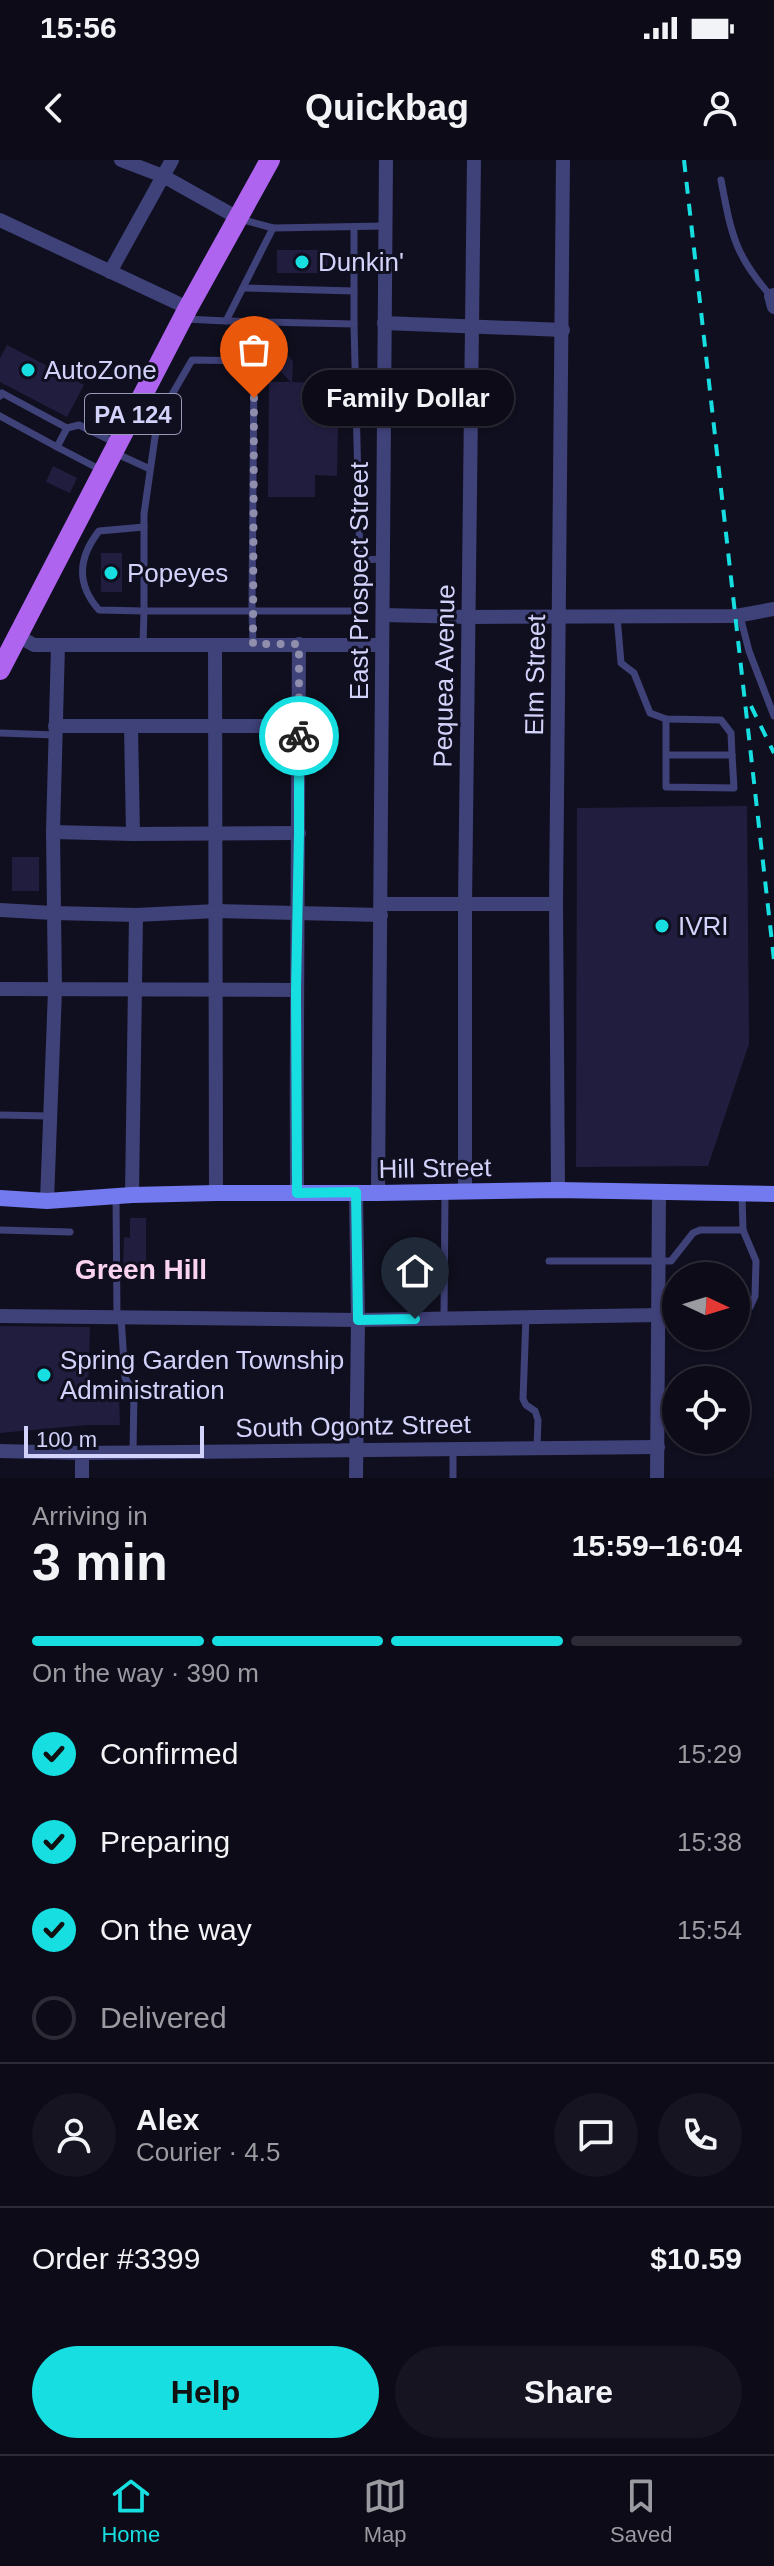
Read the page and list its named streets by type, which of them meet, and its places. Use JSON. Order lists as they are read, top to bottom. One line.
{"streets":{"main road":["PA 124","Hill Street"],"street":["East Prospect Street","Elm Street","Pequea Avenue","South Ogontz Street"]},"crossings":[["East Prospect Street","Hill Street"],["Elm Street","Hill Street"],["Pequea Avenue","Hill Street"]],"districts":["Green Hill"],"places":["Dunkin'","AutoZone","Family Dollar","Popeyes","IVRI","Spring Garden Township Administration"],"scale_bar":"100 m","north":"right","page":{"status":"15:56","header":"Quickbag","bubble":"Family Dollar","scale":"100 m","heading":["3 min","Arriving in","15:59–16:04"],"panel":["Alex","Courier · 4.5","Order #3399","$10.59"],"bar":"On the way · 390 m","list":[["Confirmed","15:29"],["Preparing","15:38"],["On the way","15:54"],"Delivered"],"buttons":["Help","Share"],"tabs":["Home","Map","Saved"]}}
